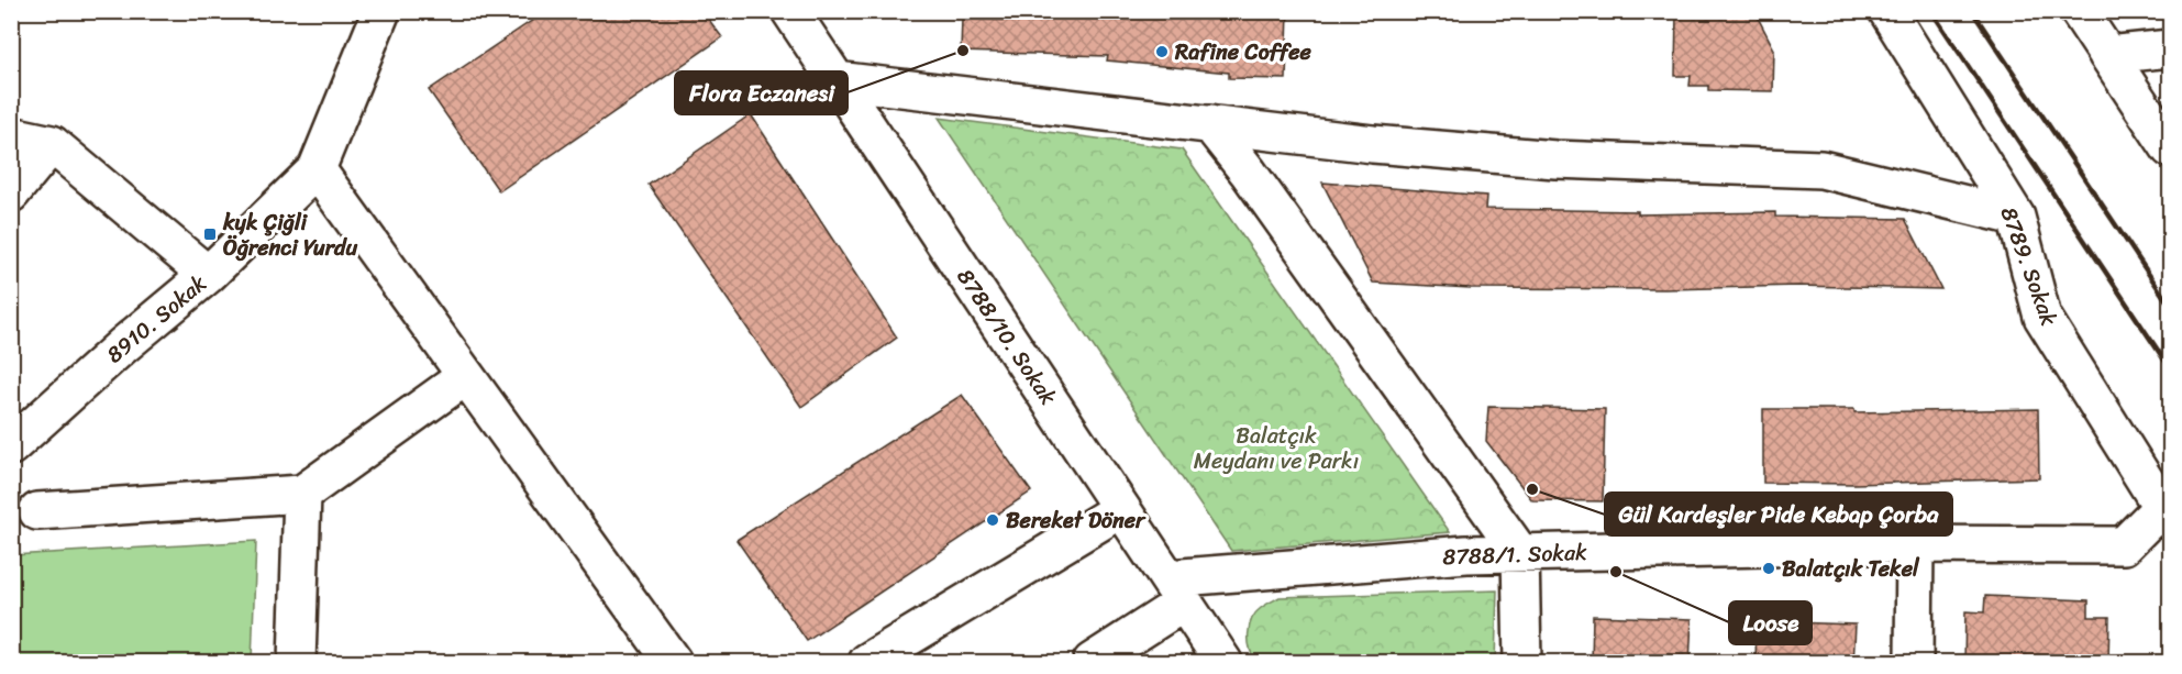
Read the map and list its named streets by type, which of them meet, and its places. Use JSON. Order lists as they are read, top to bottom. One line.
{"streets":{"street":["8789. Sokak","8910. Sokak","8788/10. Sokak","8788/1. Sokak"]},"crossings":[["8789. Sokak","8788/1. Sokak"],["8788/10. Sokak","8788/1. Sokak"]],"parks":["Balatçık Meydanı ve Parkı"],"places":{"other":["Flora Eczanesi","Rafine Coffee","Gül Kardeşler Pide Kebap Çorba","Bereket Döner","Balatçık Tekel","Loose"],"transit":["kyk Çiğli Öğrenci Yurdu"]}}
